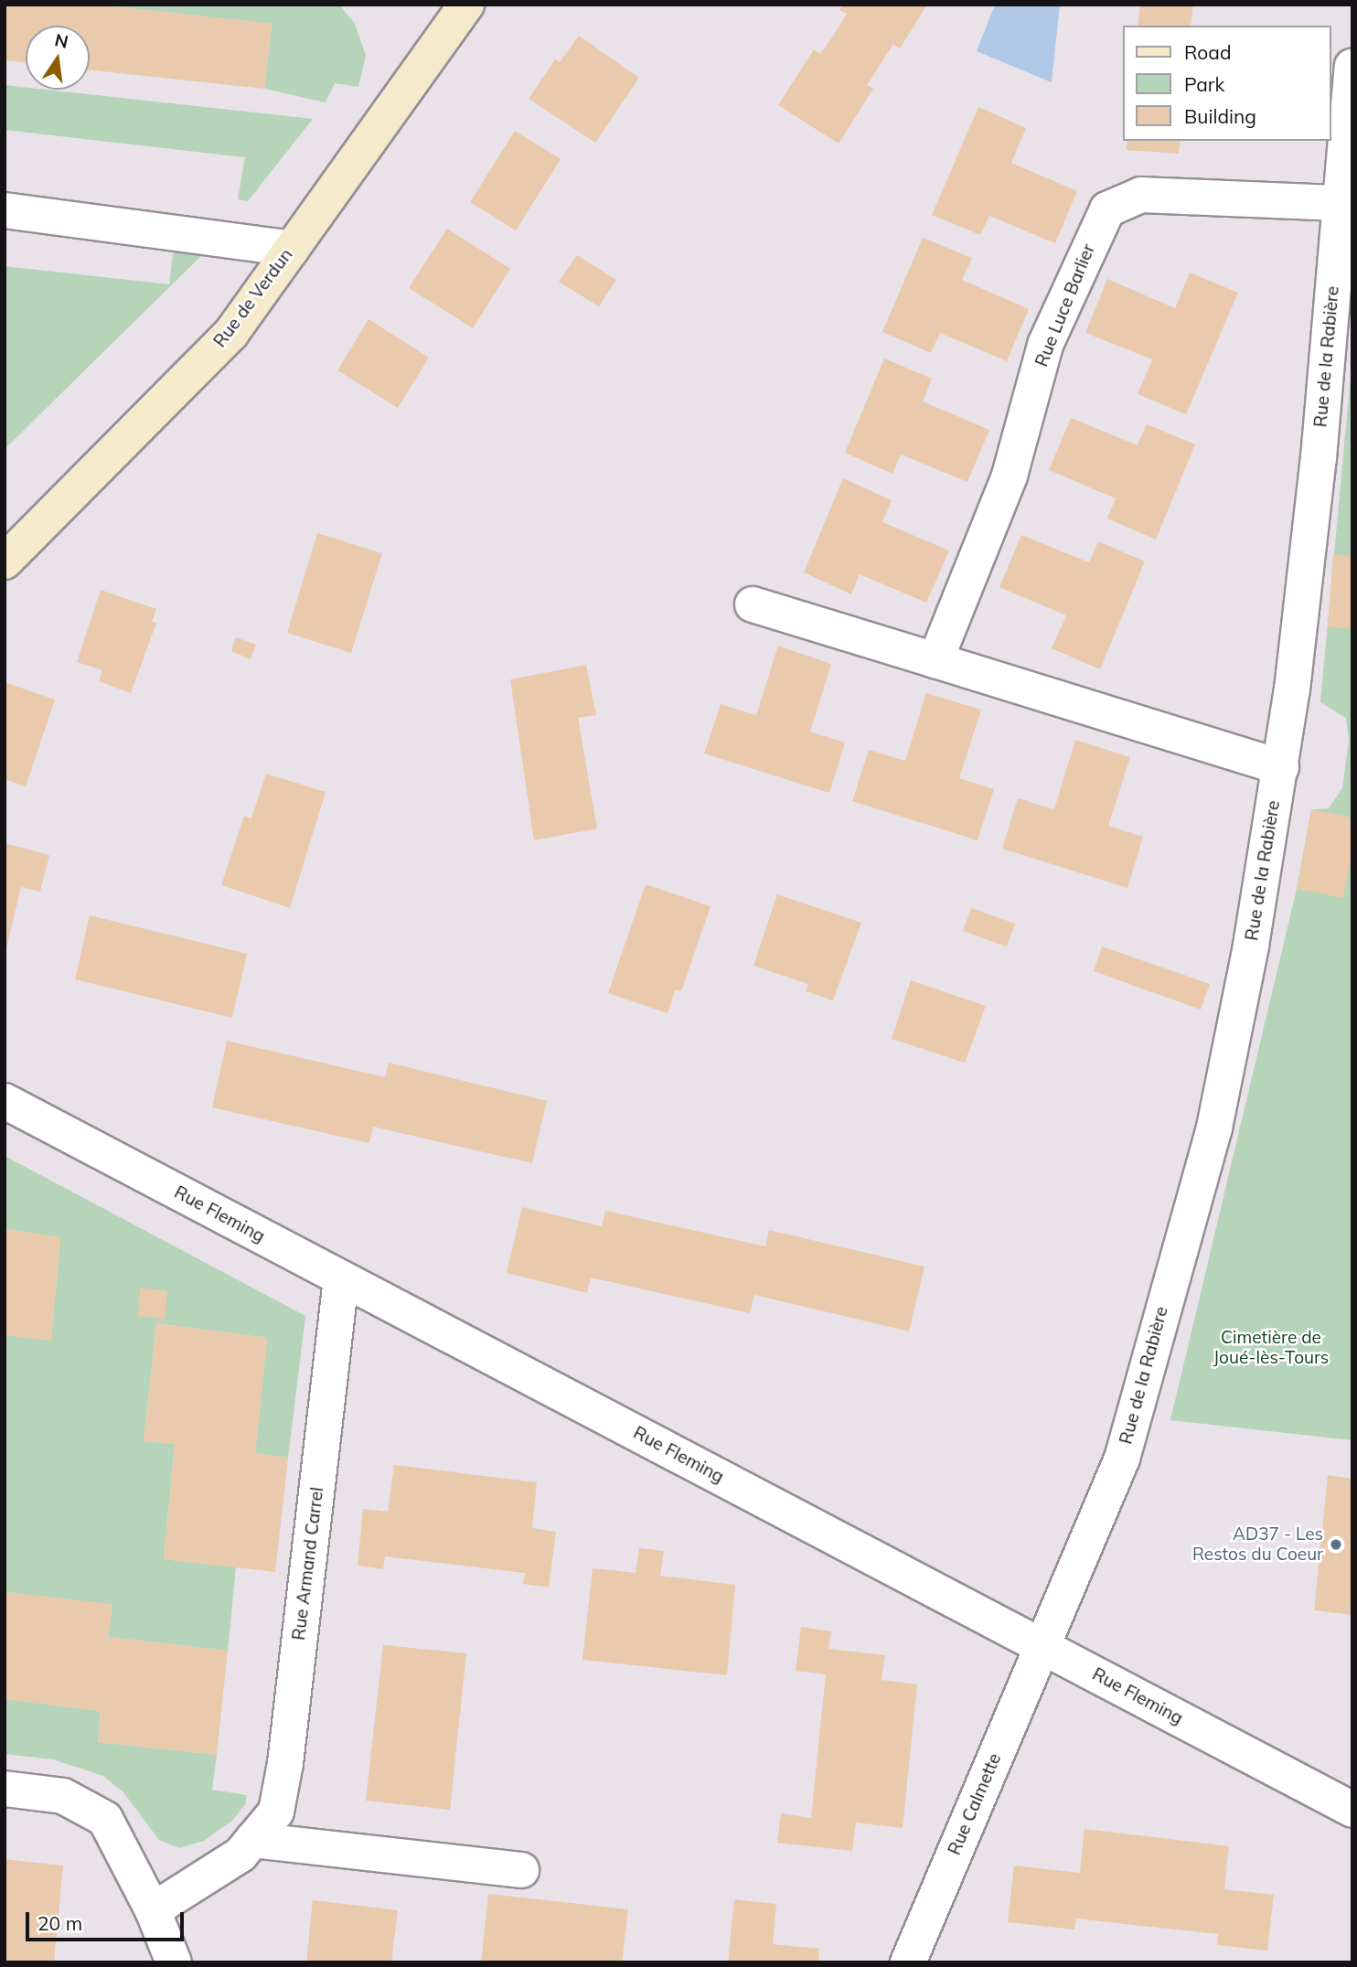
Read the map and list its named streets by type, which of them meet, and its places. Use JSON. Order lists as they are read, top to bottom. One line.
{"streets":{"main road":["Rue de Verdun"],"street":["Rue Luce Barlier","Rue de la Rabière","Rue Fleming","Rue Armand Carrel","Rue Calmette"]},"crossings":[["Rue Luce Barlier","Rue de la Rabière"],["Rue de la Rabière","Rue Fleming"],["Rue de la Rabière","Rue Calmette"],["Rue Fleming","Rue Armand Carrel"],["Rue Fleming","Rue Calmette"]],"parks":["Cimetière de Joué-lès-Tours"],"places":["AD37 - Les Restos du Coeur"],"legend":["Road","Park","Building"],"scale_bar":"20 m","north":"top"}
